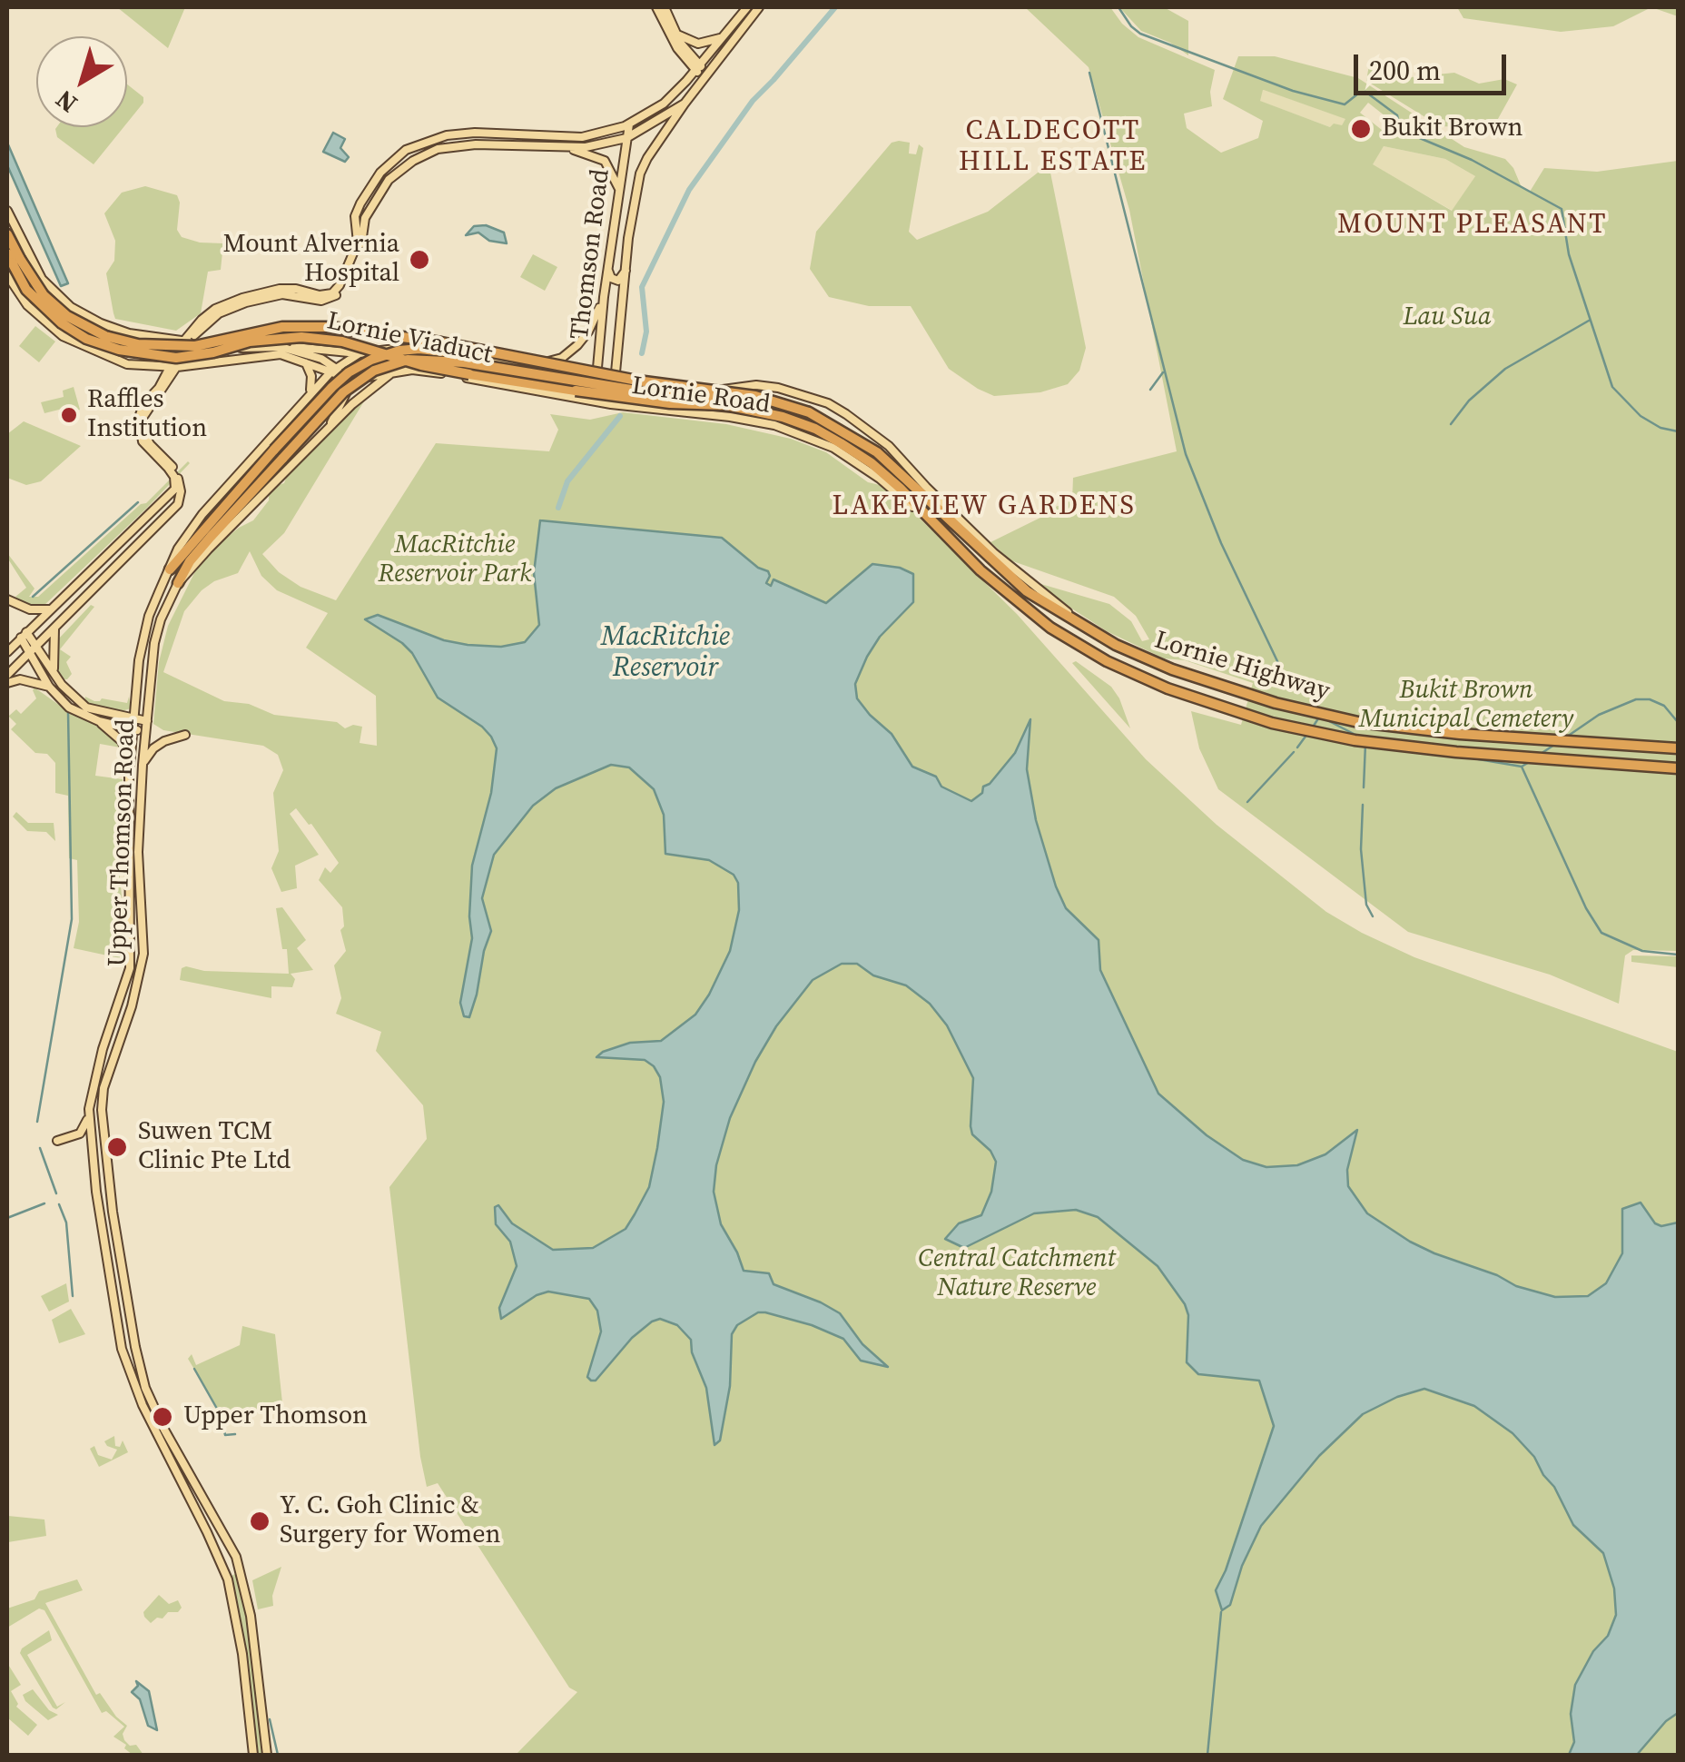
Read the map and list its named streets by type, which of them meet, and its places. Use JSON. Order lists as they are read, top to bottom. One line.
{"streets":{"highway":["Lornie Viaduct","Lornie Road","Lornie Highway"],"main road":["Thomson Road","Upper Thomson Road"]},"crossings":[["Thomson Road","Lornie Road"],["Thomson Road","Upper Thomson Road"],["Lornie Viaduct","Lornie Road"],["Lornie Viaduct","Lornie Highway"],["Lornie Road","Lornie Highway"]],"districts":["CALDECOTT HILL ESTATE","MOUNT PLEASANT","LAKEVIEW GARDENS"],"water":["MacRitchie Reservoir"],"parks":["Lau Sua","MacRitchie Reservoir Park","Bukit Brown Municipal Cemetery","Central Catchment Nature Reserve"],"places":["Bukit Brown","Mount Alvernia Hospital","Raffles Institution","Suwen TCM Clinic Pte Ltd","Upper Thomson","Y. C. Goh Clinic & Surgery for Women"],"scale_bar":"200 m","north":"bottom left"}
